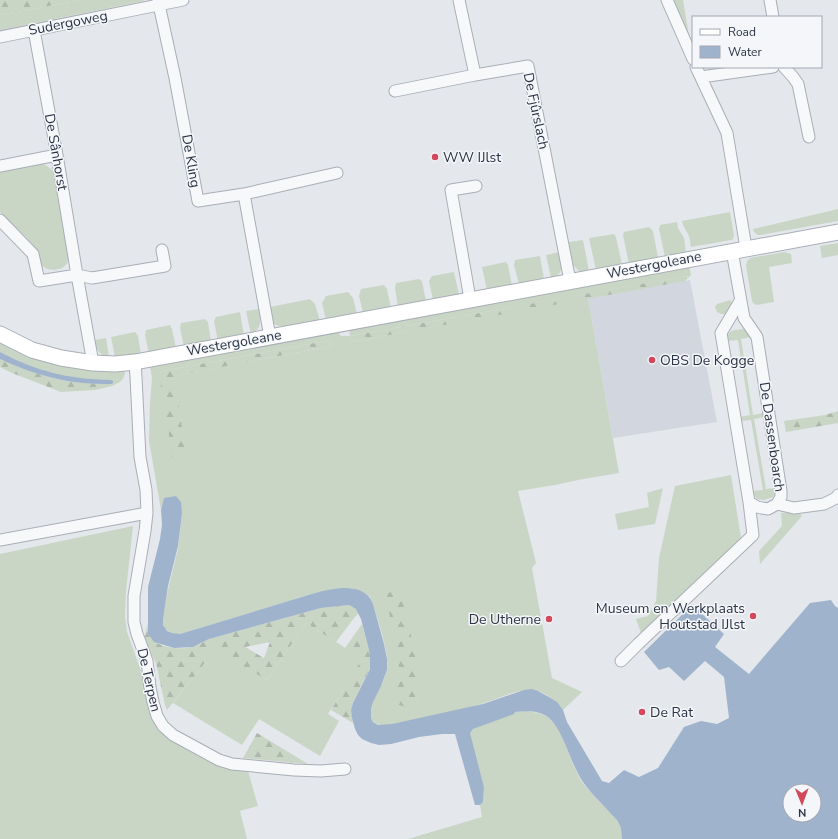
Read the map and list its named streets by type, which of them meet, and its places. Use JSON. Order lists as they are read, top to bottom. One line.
{"streets":{"street":["Sudergoweg","De Fjûrslach","De Sânhorst","De Kling","Westergoleane","De Dassenboarch","De Terpen"]},"crossings":[["Sudergoweg","De Sânhorst"],["Sudergoweg","De Kling"],["De Fjûrslach","Westergoleane"],["De Sânhorst","Westergoleane"],["Westergoleane","De Dassenboarch"],["Westergoleane","De Terpen"]],"places":["WW IJlst","OBS De Kogge","Museum en Werkplaats Houtstad IJlst","De Utherne","De Rat"],"legend":["Road","Water"],"north":"bottom"}
